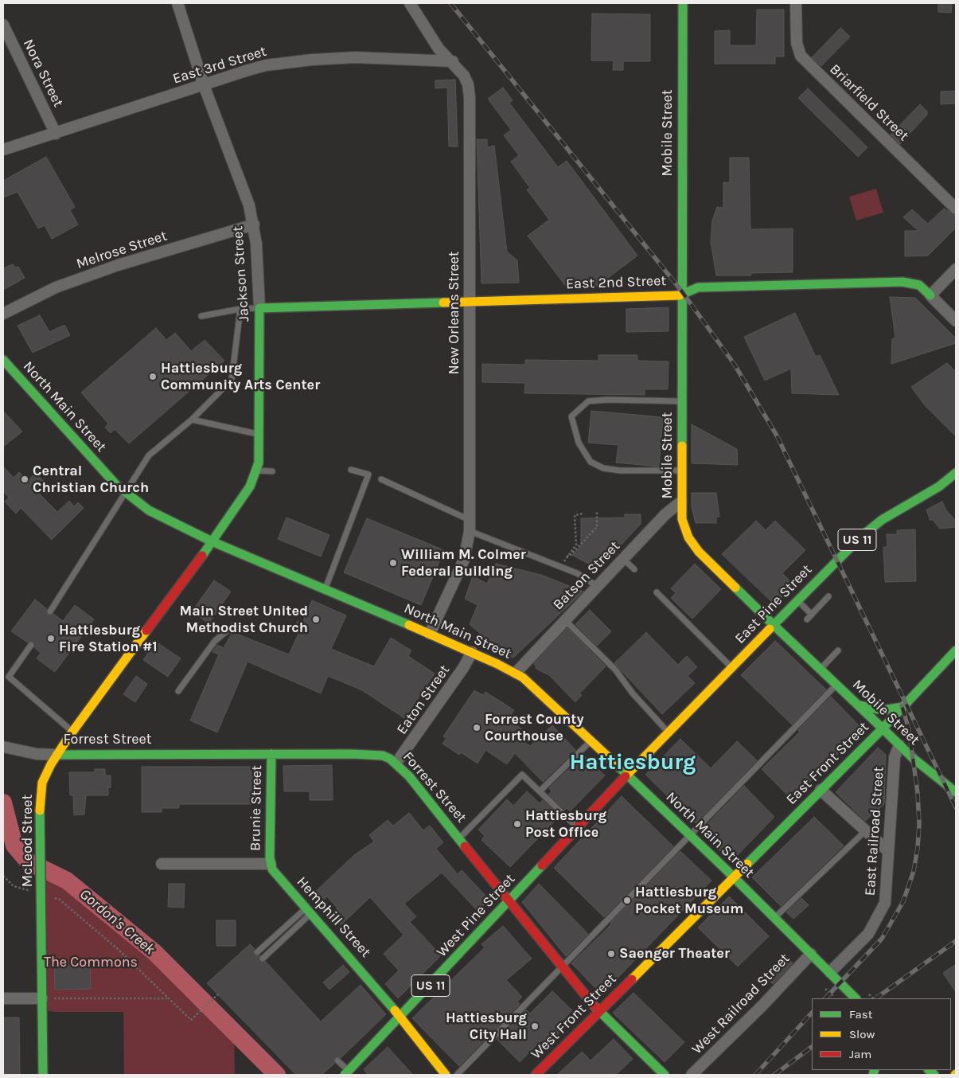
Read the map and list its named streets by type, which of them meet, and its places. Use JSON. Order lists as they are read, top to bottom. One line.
{"streets":{"main road":["Mobile Street","Jackson Street","East 2nd Street","North Main Street","US 11","East Pine Street","Forrest Street","East Front Street","Brunie Street","McLeod Street","West Pine Street","Hemphill Street","West Front Street"],"street":["East 3rd Street","Nora Street","Briarfield Street","Melrose Street","New Orleans Street","Batson Street","Eaton Street","East Railroad Street","West Railroad Street"]},"crossings":[["East 3rd Street","Nora Street"],["East 3rd Street","Jackson Street"],["East 3rd Street","New Orleans Street"],["Mobile Street","East 2nd Street"],["Mobile Street","Batson Street"],["Mobile Street","East Pine Street"],["Mobile Street","East Front Street"],["Mobile Street","East Railroad Street"],["Melrose Street","Jackson Street"],["Jackson Street","East 2nd Street"],["Jackson Street","North Main Street"],["Jackson Street","McLeod Street"],["East 2nd Street","New Orleans Street"],["New Orleans Street","North Main Street"],["North Main Street","Batson Street"],["North Main Street","East Pine Street"],["North Main Street","Eaton Street"],["North Main Street","East Front Street"],["North Main Street","East Railroad Street"],["North Main Street","McLeod Street"],["North Main Street","West Pine Street"],["North Main Street","West Railroad Street"],["North Main Street","West Front Street"],["East Pine Street","West Pine Street"],["Eaton Street","Forrest Street"],["Forrest Street","Brunie Street"],["Forrest Street","McLeod Street"],["Forrest Street","West Pine Street"],["Forrest Street","West Front Street"],["East Front Street","West Front Street"],["Brunie Street","Hemphill Street"],["West Pine Street","Hemphill Street"]],"districts":["Hattiesburg"],"water":["Gordon's Creek"],"parks":["The Commons"],"places":["Hattiesburg Community Arts Center","Central Christian Church","William M. Colmer Federal Building","Main Street United Methodist Church","Hattiesburg Fire Station #1","Forrest County Courthouse","Hattiesburg Post Office","Hattiesburg Pocket Museum","Saenger Theater","Hattiesburg City Hall"],"legend":["Fast","Slow","Jam"]}
